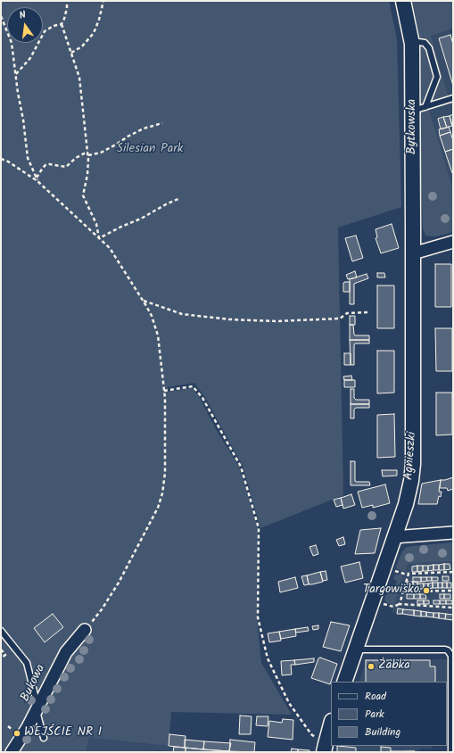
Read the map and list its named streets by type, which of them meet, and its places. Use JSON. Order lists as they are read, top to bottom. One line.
{"streets":{"street":["Bytkowska","Agnieszki","Bukowa"]},"crossings":[["Bytkowska","Agnieszki"]],"parks":["Silesian Park"],"places":["Targowisko","Żabka","WEJŚCIE NR 1"],"legend":["Road","Park","Building"],"north":"top"}
